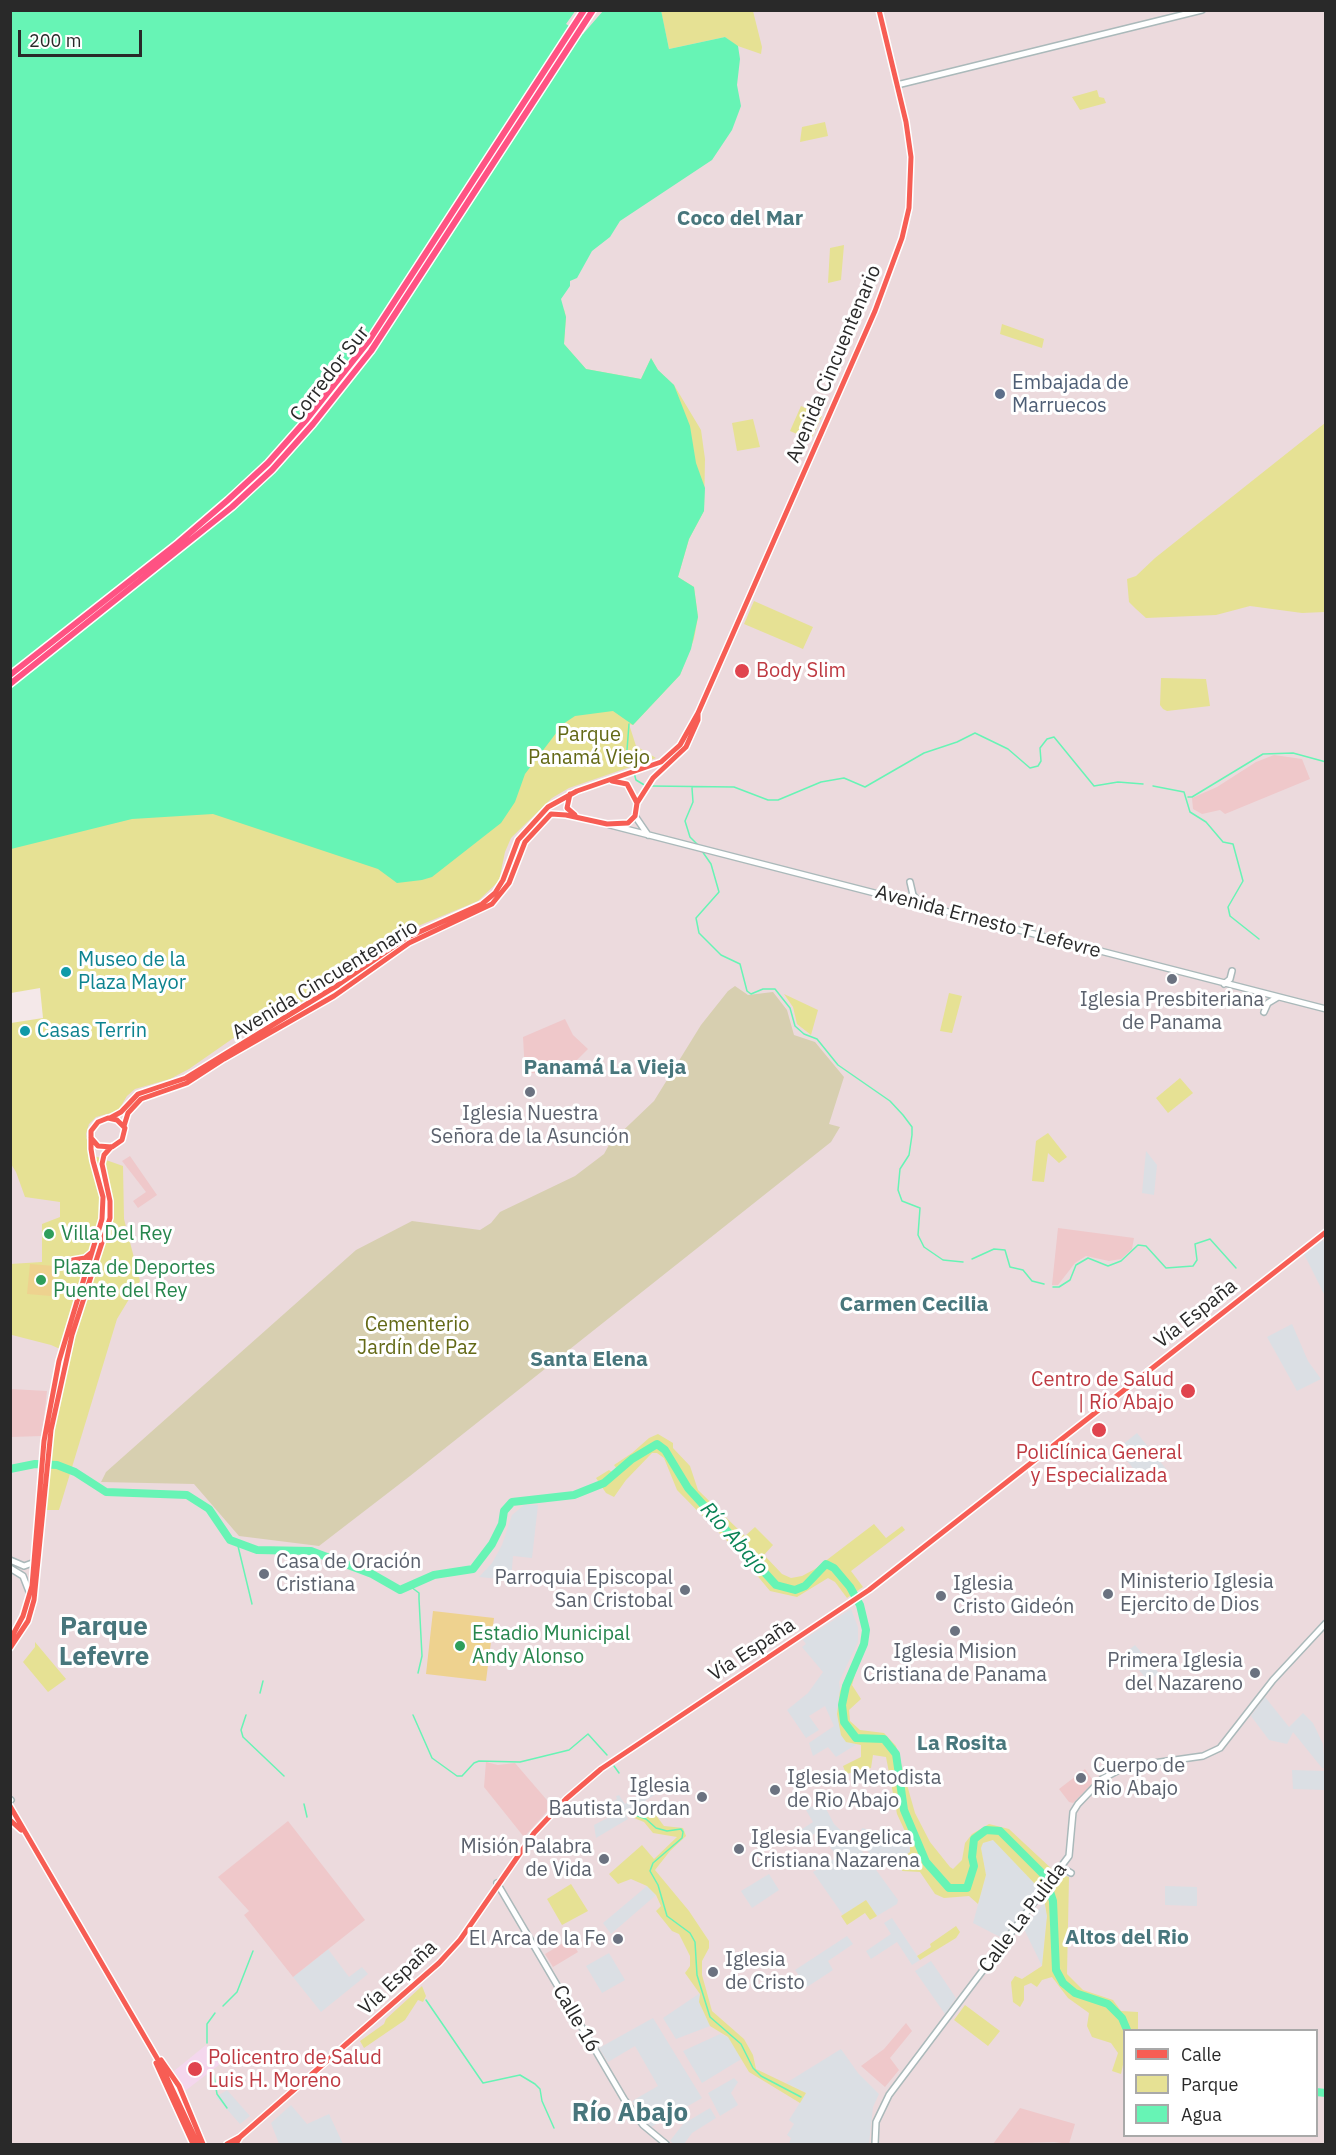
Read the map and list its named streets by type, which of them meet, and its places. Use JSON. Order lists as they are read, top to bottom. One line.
{"streets":{"highway":["Corredor Sur"],"main road":["Avenida Cincuentenario","Avenida Ernesto T Lefevre","Vía España","Calle La Pulida","Calle 16"]},"crossings":[["Avenida Cincuentenario","Avenida Ernesto T Lefevre"],["Vía España","Calle 16"]],"districts":["Coco del Mar","Panamá La Vieja","Carmen Cecilia","Santa Elena","Parque Lefevre","La Rosita","Altos del Rio","Río Abajo"],"water":["Río Abajo"],"parks":["Parque Panamá Viejo","Cementerio Jardín de Paz"],"places":["Embajada de Marruecos","Body Slim","Museo de la Plaza Mayor","Iglesia Presbiteriana de Panama","Casas Terrin","Iglesia Nuestra Señora de la Asunción","Villa Del Rey","Plaza de Deportes Puente del Rey","Centro de Salud | Río Abajo","Policlínica General y Especializada","Casa de Oración Cristiana","Parroquia Episcopal San Cristobal","Ministerio Iglesia Ejercito de Dios","Iglesia Cristo Gideón","Iglesia Mision Cristiana de Panama","Estadio Municipal Andy Alonso","Primera Iglesia del Nazareno","Cuerpo de Rio Abajo","Iglesia Metodista de Rio Abajo","Iglesia Bautista Jordan","Iglesia Evangelica Cristiana Nazarena","Misión Palabra de Vida","El Arca de la Fe","Iglesia de Cristo","Policentro de Salud Luis H. Moreno"],"legend":["Calle","Parque","Agua"],"scale_bar":"200 m"}
